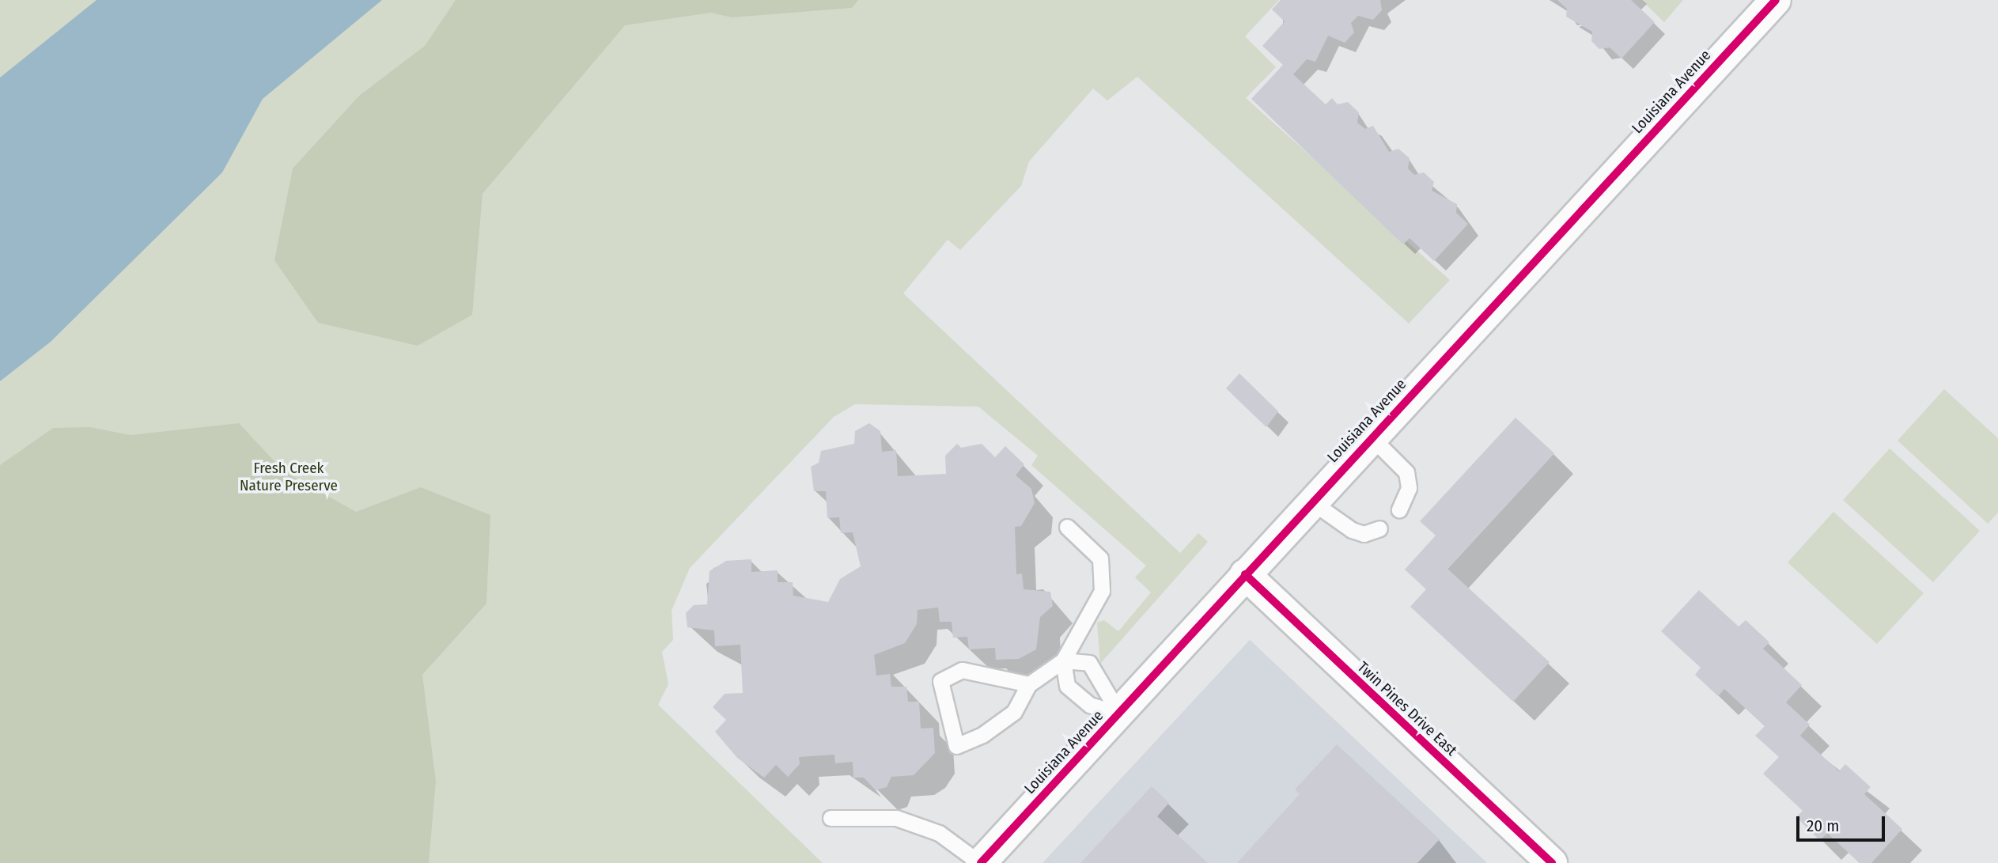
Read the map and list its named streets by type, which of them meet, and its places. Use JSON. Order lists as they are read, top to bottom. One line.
{"streets":{"street":["Louisiana Avenue","Twin Pines Drive East"]},"crossings":[["Louisiana Avenue","Twin Pines Drive East"]],"parks":["Fresh Creek Nature Preserve"],"scale_bar":"20 m"}
